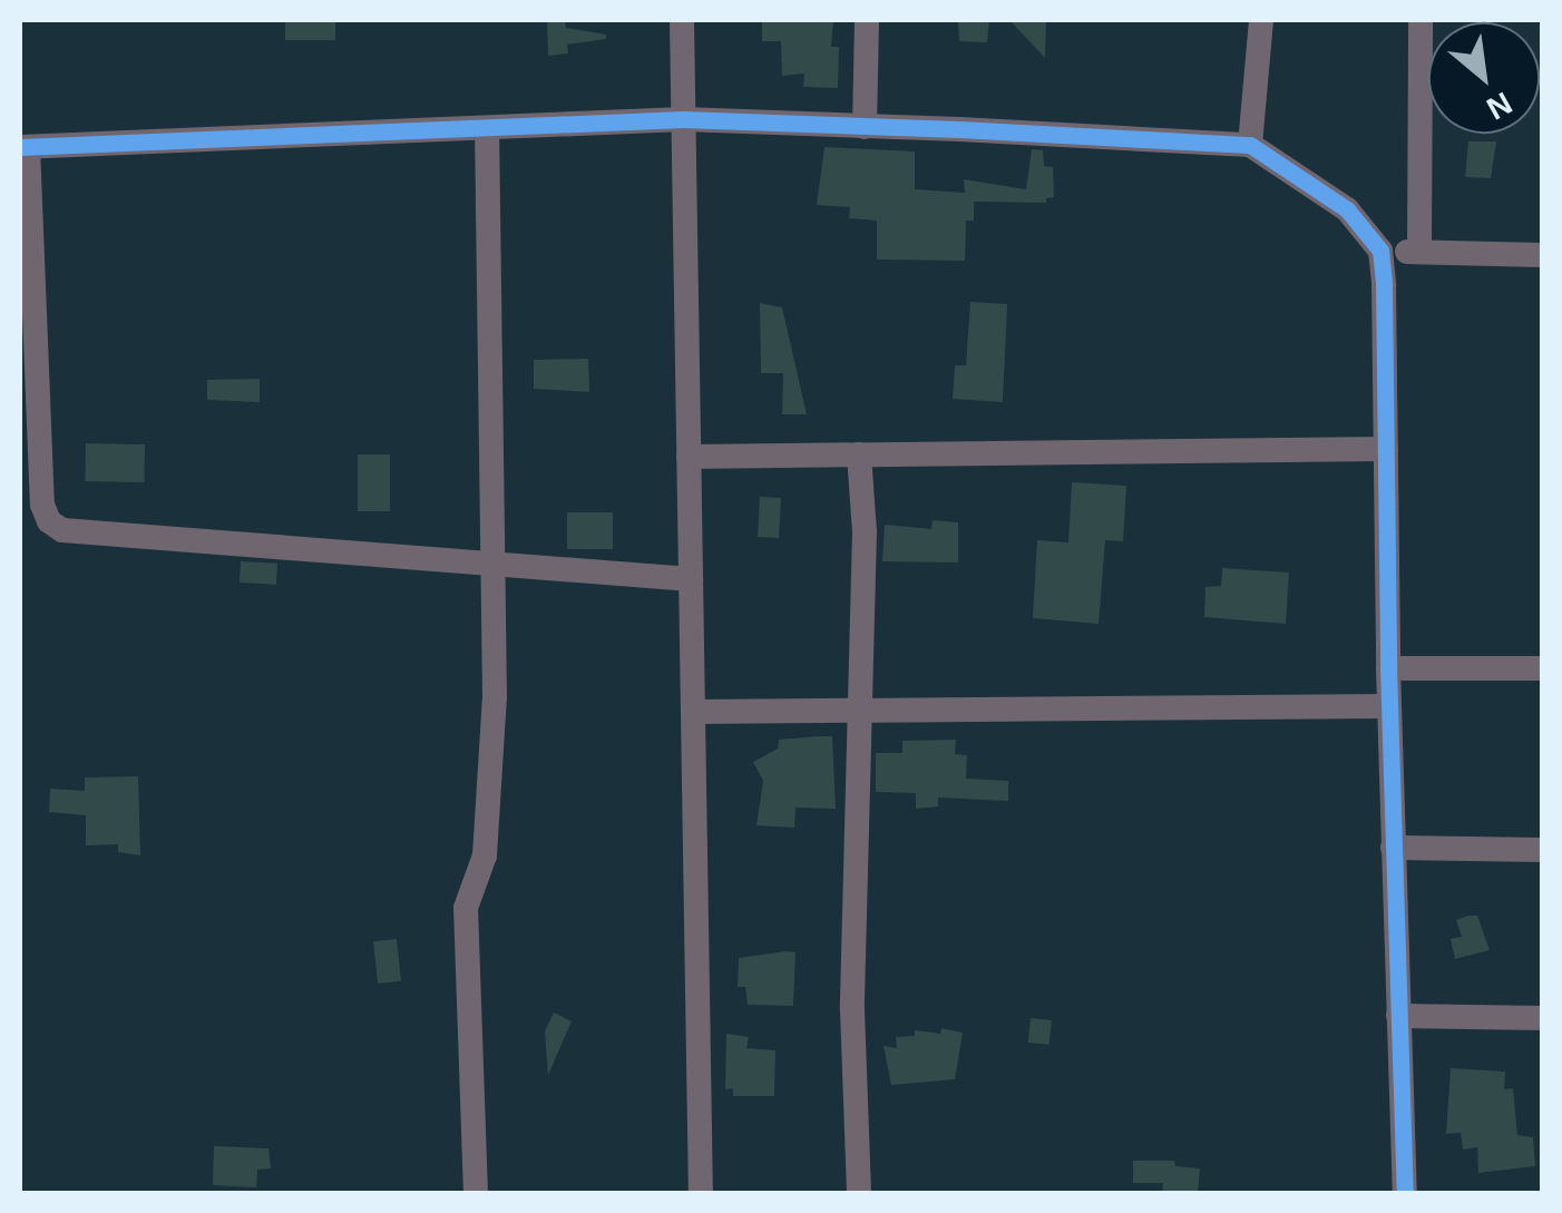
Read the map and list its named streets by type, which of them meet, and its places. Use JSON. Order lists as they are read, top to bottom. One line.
{"north":"bottom right"}
